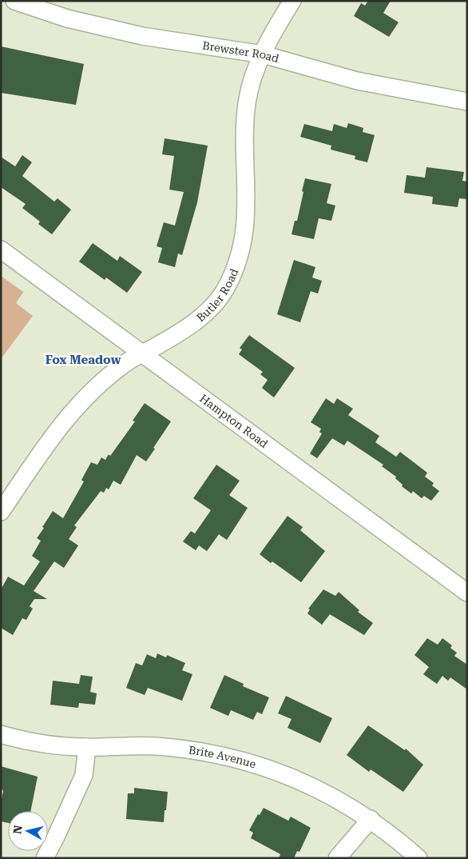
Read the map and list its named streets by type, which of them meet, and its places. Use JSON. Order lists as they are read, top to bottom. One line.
{"streets":{"street":["Brewster Road","Butler Road","Hampton Road","Brite Avenue"]},"crossings":[["Brewster Road","Butler Road"],["Butler Road","Hampton Road"]],"districts":["Fox Meadow"],"north":"left"}
